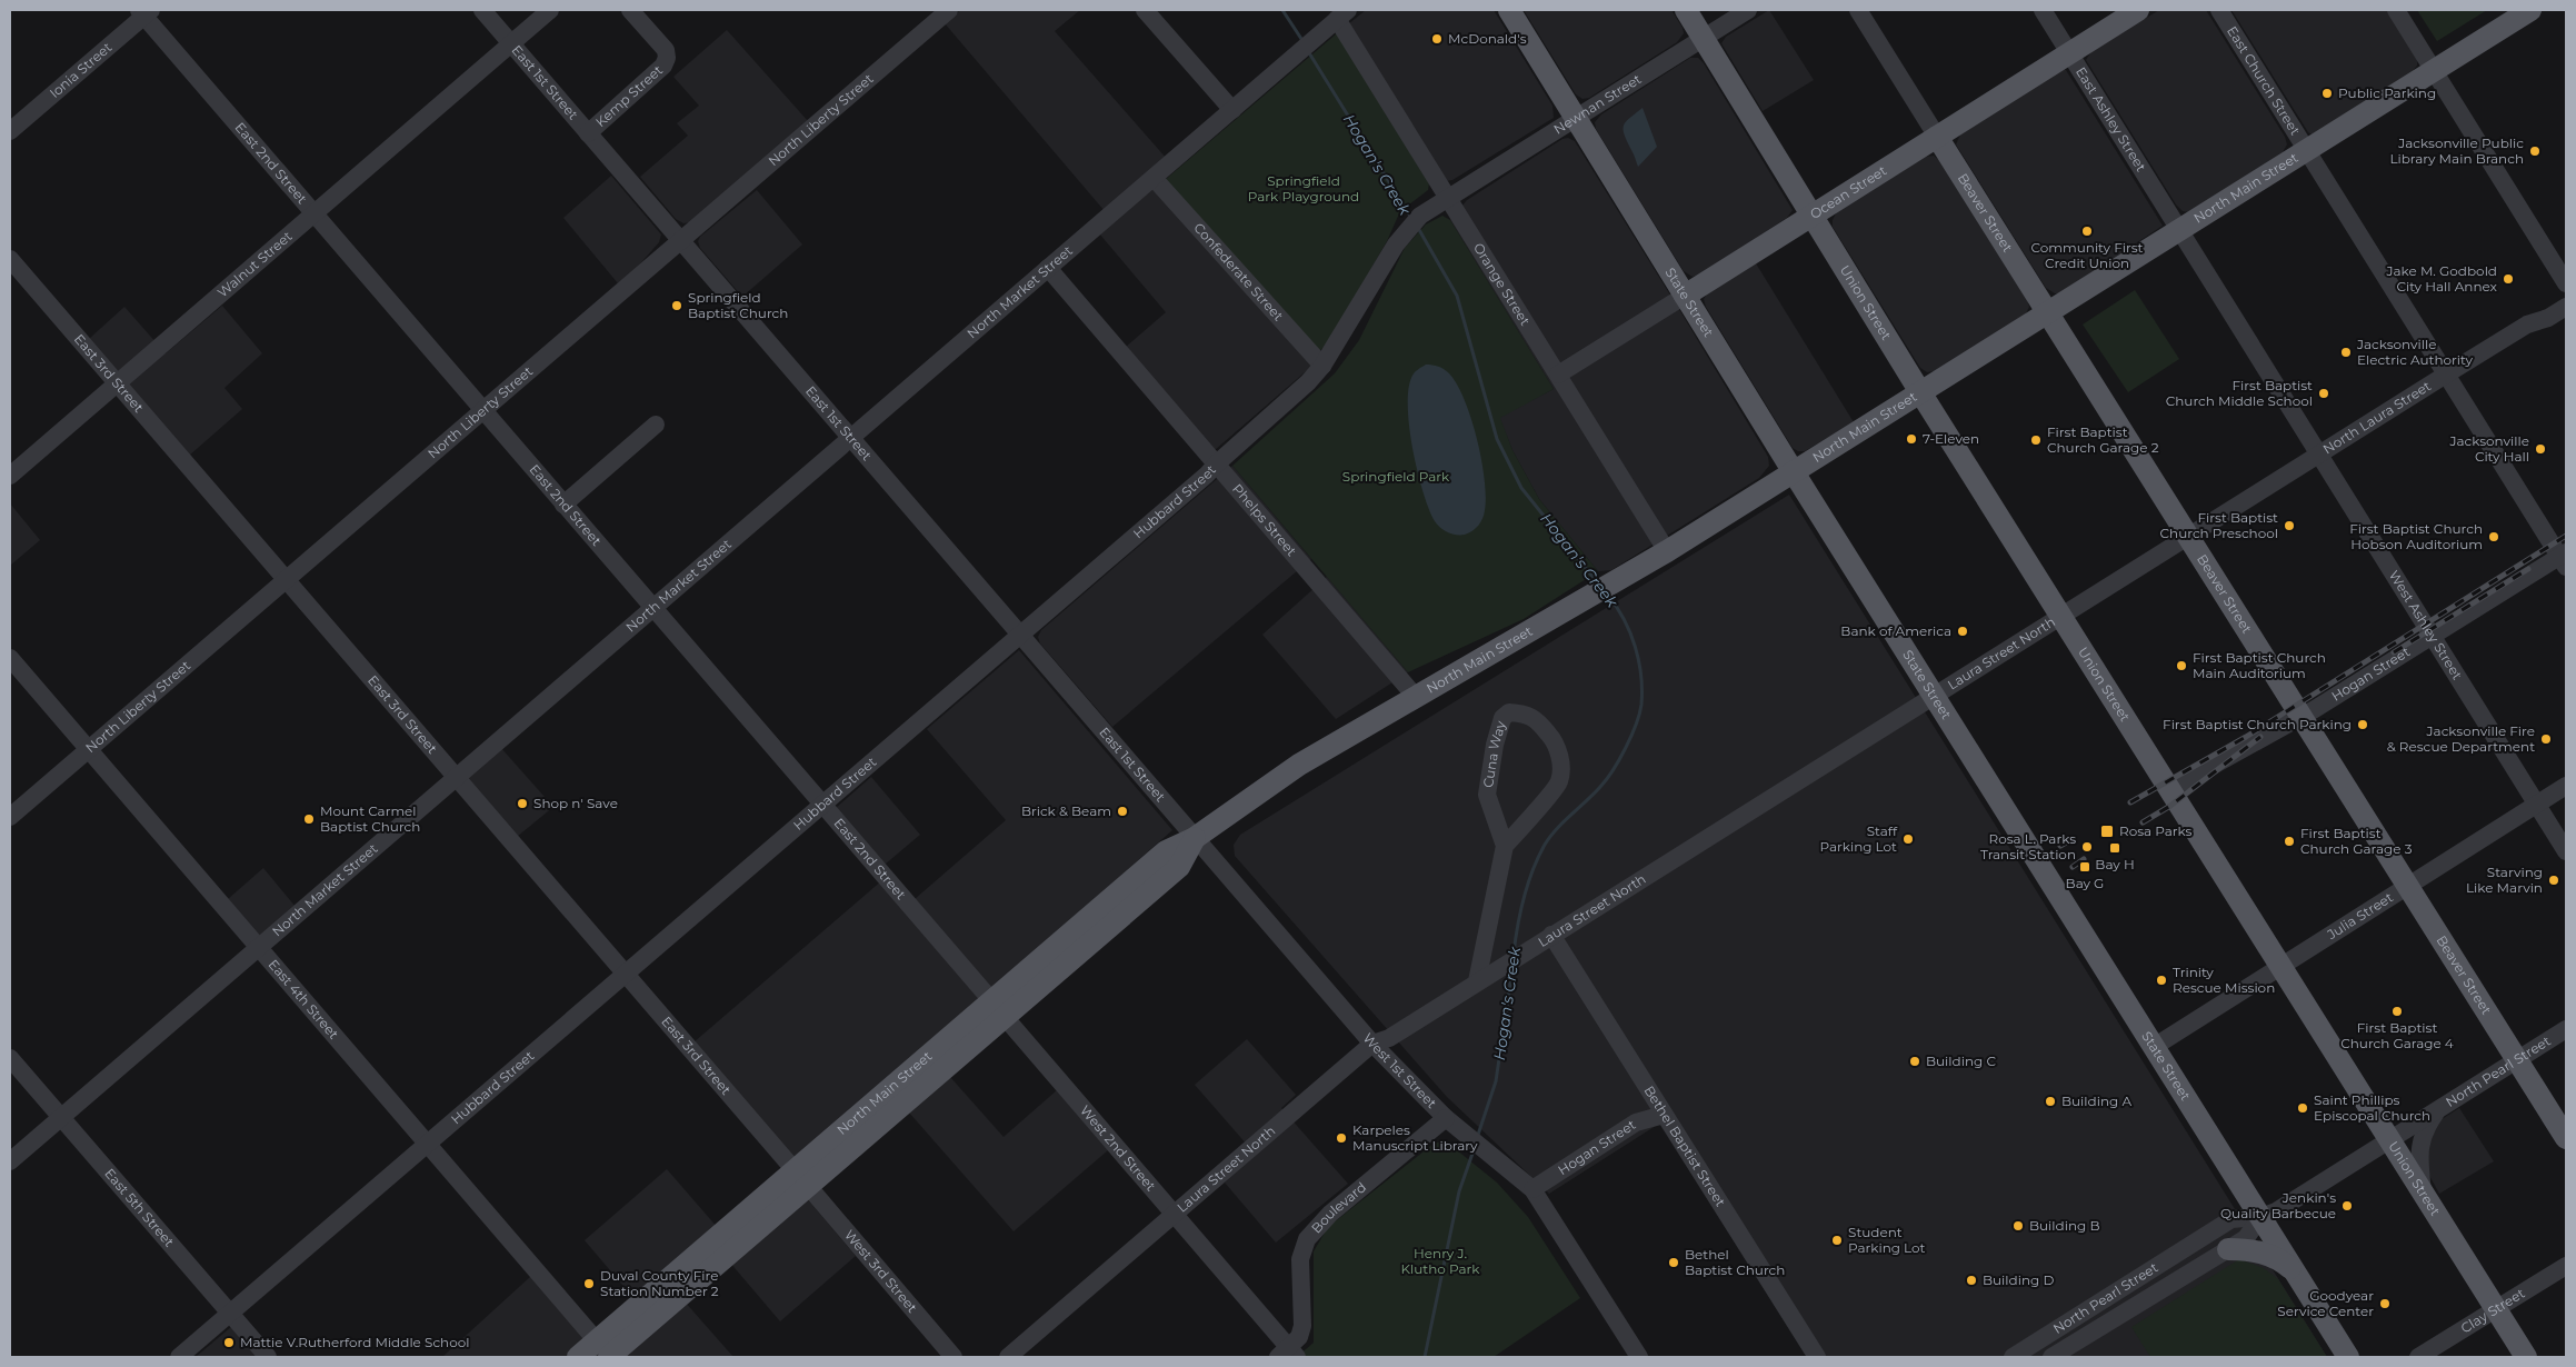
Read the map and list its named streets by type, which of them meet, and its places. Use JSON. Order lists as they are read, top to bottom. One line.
{"streets":{"main road":["North Main Street","Ocean Street","Beaver Street","State Street","Union Street"],"street":["Ionia Street","East Church Street","East 1st Street","Kemp Street","Newnan Street","North Liberty Street","East Ashley Street","East 2nd Street","Walnut Street","Confederate Street","Orange Street","North Market Street","East 3rd Street","North Laura Street","Hubbard Street","Phelps Street","West Ashley Street","Laura Street North","Hogan Street","Cuna Way","Julia Street","East 4th Street","West 1st Street","North Pearl Street","Bethel Baptist Street","West 2nd Street","East 5th Street","Boulevard","West 3rd Street","Clay Street"]},"crossings":[["Ionia Street","East 2nd Street"],["East Church Street","North Main Street"],["East Church Street","North Laura Street"],["East Church Street","Hogan Street"],["East 1st Street","Kemp Street"],["East 1st Street","North Liberty Street"],["East 1st Street","North Main Street"],["East 1st Street","Walnut Street"],["East 1st Street","North Market Street"],["East 1st Street","Hubbard Street"],["East 1st Street","West 1st Street"],["Newnan Street","Orange Street"],["Newnan Street","State Street"],["Newnan Street","Union Street"],["Newnan Street","Hubbard Street"],["North Liberty Street","East 2nd Street"],["North Liberty Street","East 3rd Street"],["North Liberty Street","East 4th Street"],["East Ashley Street","North Main Street"],["East Ashley Street","Ocean Street"],["East Ashley Street","West Ashley Street"],["East 2nd Street","North Main Street"],["East 2nd Street","Walnut Street"],["East 2nd Street","North Market Street"],["East 2nd Street","Hubbard Street"],["East 2nd Street","West 2nd Street"],["North Main Street","Beaver Street"],["North Main Street","Orange Street"],["North Main Street","State Street"],["North Main Street","Union Street"],["North Main Street","East 3rd Street"],["North Main Street","Phelps Street"],["North Main Street","West Ashley Street"],["North Main Street","East 4th Street"],["North Main Street","West 1st Street"],["North Main Street","West 2nd Street"],["North Main Street","West 3rd Street"],["Ocean Street","Beaver Street"],["Ocean Street","Orange Street"],["Ocean Street","State Street"],["Ocean Street","Union Street"],["Beaver Street","North Laura Street"],["Beaver Street","Laura Street North"],["Beaver Street","Hogan Street"],["Beaver Street","Julia Street"],["Beaver Street","North Pearl Street"],["Walnut Street","East 3rd Street"],["Confederate Street","North Market Street"],["Confederate Street","Hubbard Street"],["Orange Street","North Market Street"],["Orange Street","Hubbard Street"],["North Market Street","East 3rd Street"],["North Market Street","Phelps Street"],["North Market Street","East 4th Street"],["North Market Street","East 5th Street"],["State Street","Laura Street North"],["State Street","Julia Street"],["State Street","North Pearl Street"],["Union Street","Laura Street North"],["Union Street","Hogan Street"],["Union Street","Julia Street"],["Union Street","North Pearl Street"],["Union Street","Clay Street"],["East 3rd Street","Hubbard Street"],["East 3rd Street","West 3rd Street"],["North Laura Street","West Ashley Street"],["North Laura Street","Laura Street North"],["Hubbard Street","Phelps Street"],["Hubbard Street","East 4th Street"],["Hubbard Street","East 5th Street"],["West Ashley Street","Hogan Street"],["West Ashley Street","Julia Street"],["Laura Street North","Cuna Way"],["Laura Street North","West 1st Street"],["Laura Street North","Bethel Baptist Street"],["Laura Street North","West 2nd Street"],["Hogan Street","West 1st Street"],["Hogan Street","Bethel Baptist Street"],["West 1st Street","Boulevard"],["West 2nd Street","Boulevard"]],"water":["Hogan's Creek"],"parks":["Springfield Park Playground","Springfield Park","Henry J. Klutho Park"],"places":{"other":["McDonald's","Public Parking","Jacksonville Public Library Main Branch","Community First Credit Union","Jake M. Godbold City Hall Annex","Springfield Baptist Church","Jacksonville Electric Authority","First Baptist Church Middle School","7-Eleven","First Baptist Church Garage 2","Jacksonville City Hall","First Baptist Church Preschool","First Baptist Church Hobson Auditorium","Bank of America","First Baptist Church Main Auditorium","First Baptist Church Parking","Jacksonville Fire & Rescue Department","Shop n' Save","Brick & Beam","Mount Carmel Baptist Church","Staff Parking Lot","First Baptist Church Garage 3","Rosa L. Parks Transit Station","Starving Like Marvin","Trinity Rescue Mission","First Baptist Church Garage 4","Building C","Building A","Saint Phillips Episcopal Church","Karpeles Manuscript Library","Jenkin's Quality Barbecue","Building B","Student Parking Lot","Bethel Baptist Church","Building D","Duval County Fire Station Number 2","Goodyear Service Center","Mattie V.Rutherford Middle School"],"transit":["Rosa Parks","Bay H","Bay G"]}}
